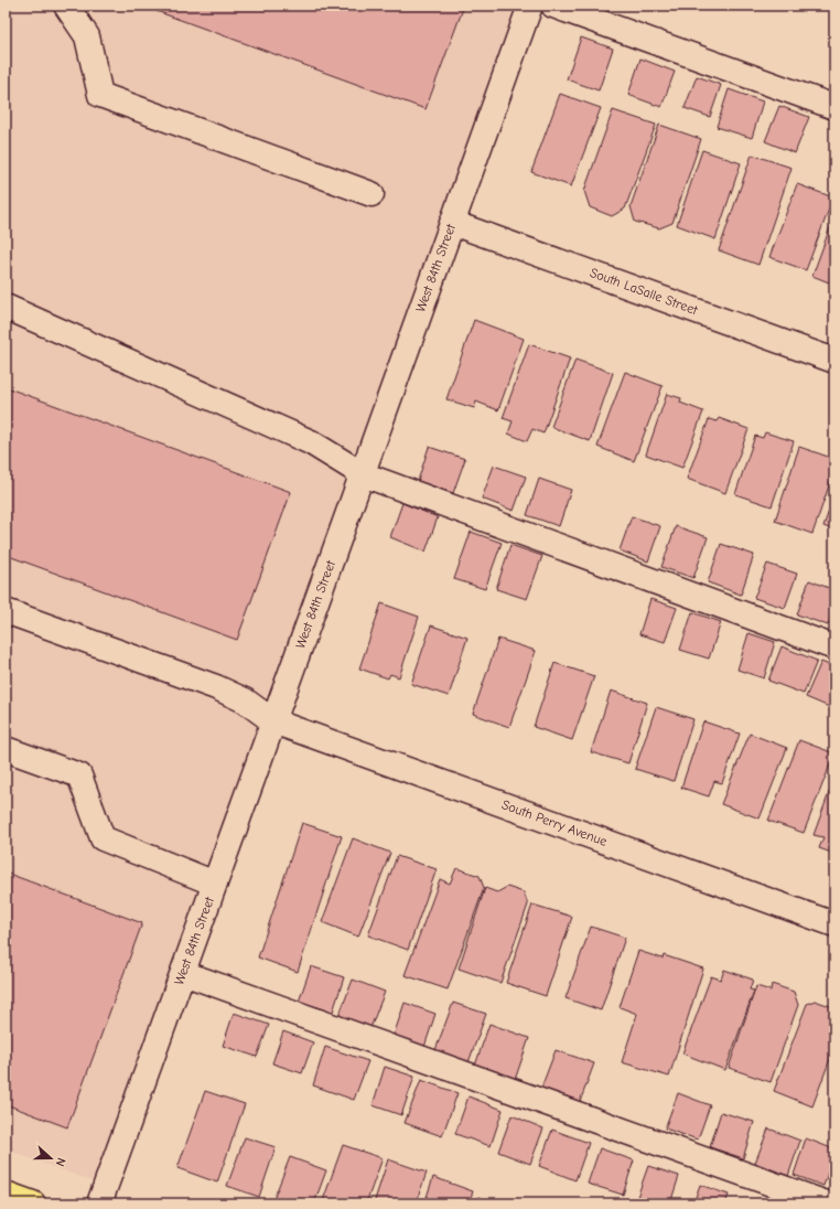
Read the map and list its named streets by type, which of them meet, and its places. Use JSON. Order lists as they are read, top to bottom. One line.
{"streets":{"street":["West 84th Street","South LaSalle Street","South Perry Avenue"]},"crossings":[["West 84th Street","South LaSalle Street"],["West 84th Street","South Perry Avenue"]],"north":"right"}
